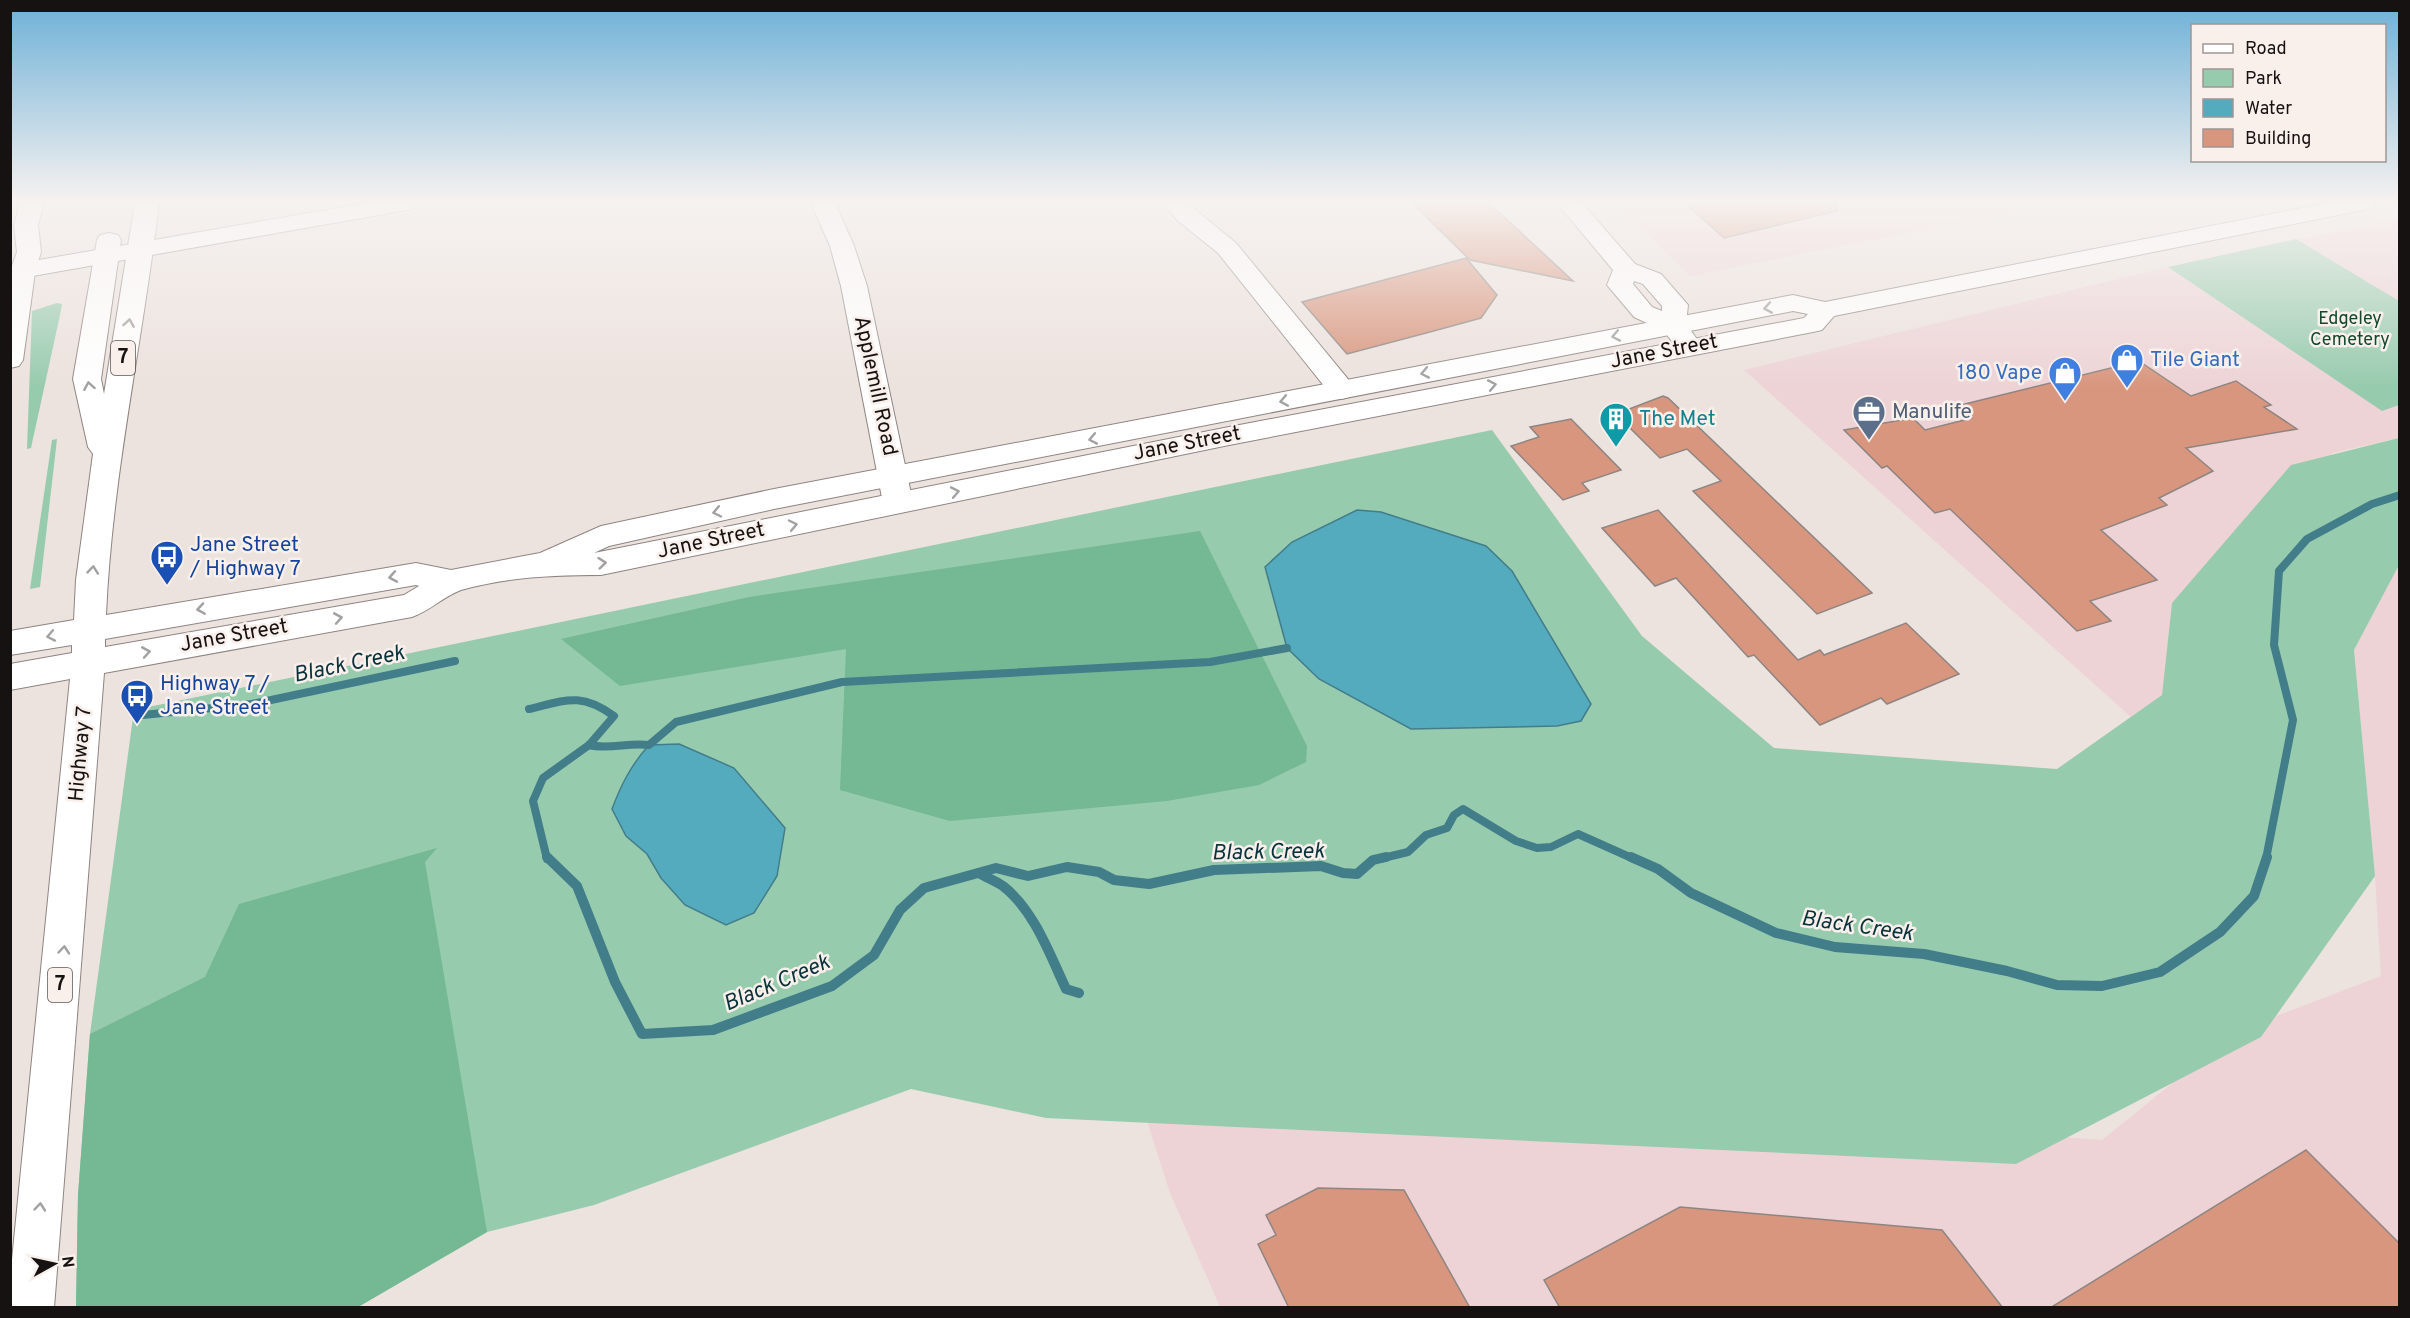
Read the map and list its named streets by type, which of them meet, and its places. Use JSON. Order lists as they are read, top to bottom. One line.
{"streets":{"main road":["Jane Street","7","Applemill Road","Highway 7"]},"crossings":[["Jane Street","Applemill Road"],["Jane Street","Highway 7"]],"one_way":["Highway 7"],"water":["Black Creek"],"parks":["Edgeley Cemetery"],"places":{"shop":["Tile Giant","180 Vape"],"office":["Manulife"],"building":["The Met"],"bus stop":["Jane Street / Highway 7","Highway 7 / Jane Street"]},"legend":["Road","Park","Water","Building"],"north":"right"}
